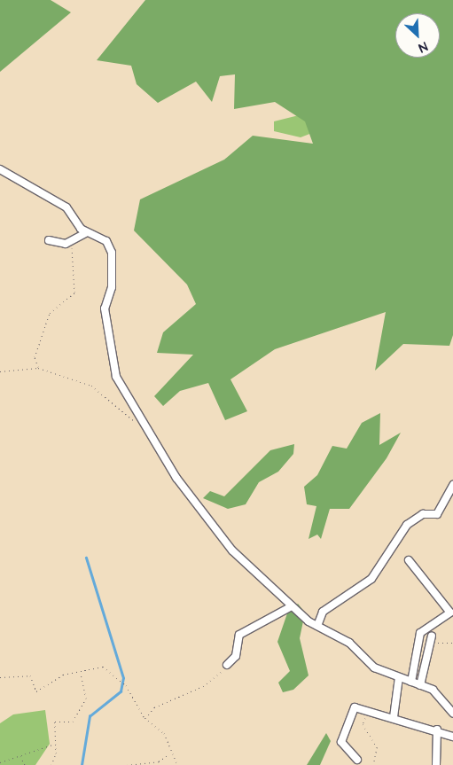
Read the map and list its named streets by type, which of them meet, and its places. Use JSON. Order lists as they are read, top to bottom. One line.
{"north":"bottom right"}
